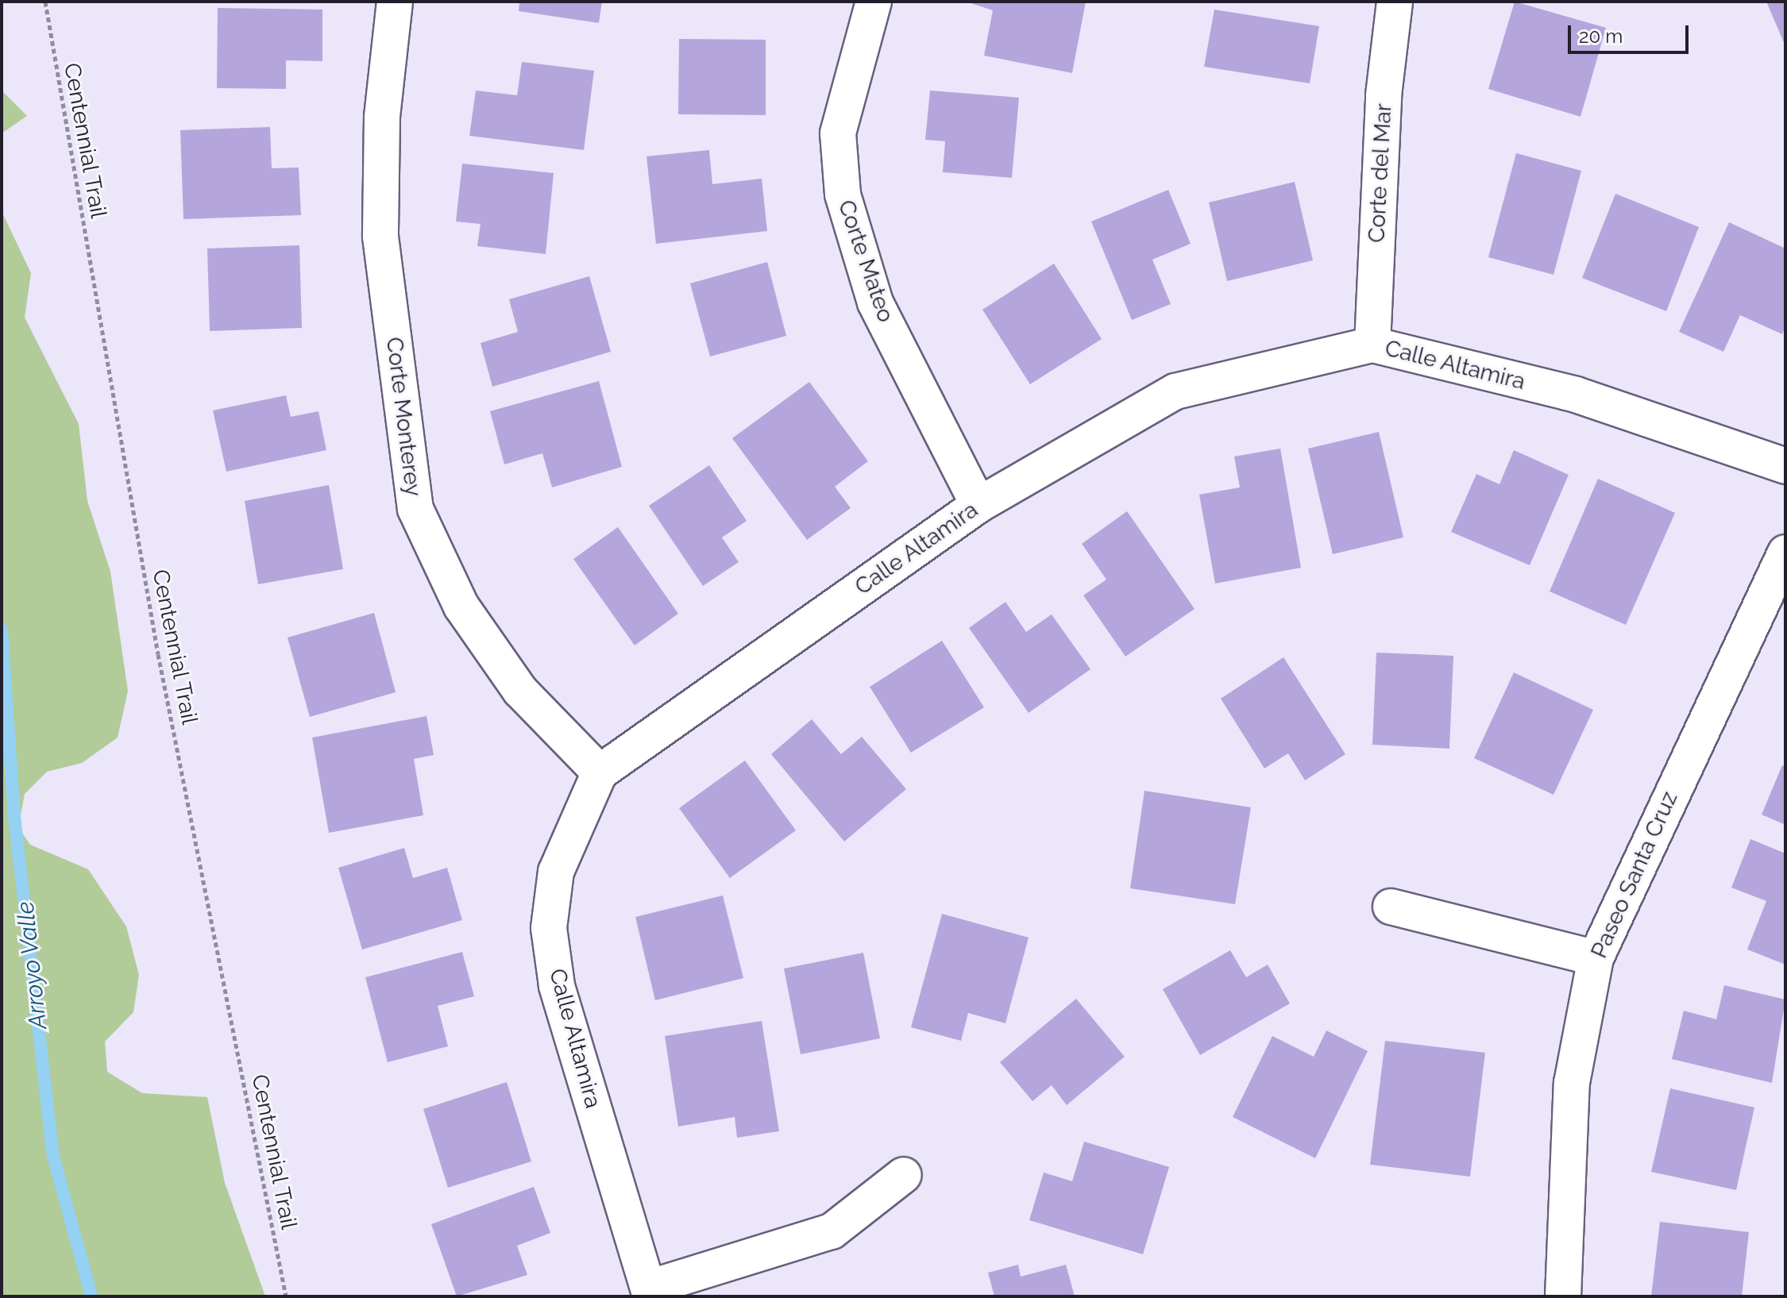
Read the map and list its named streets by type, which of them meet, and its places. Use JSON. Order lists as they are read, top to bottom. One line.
{"streets":{"street":["Corte del Mar","Corte Mateo","Calle Altamira","Corte Monterey","Paseo Santa Cruz"],"path":["Centennial Trail"]},"crossings":[["Corte del Mar","Calle Altamira"],["Corte Mateo","Calle Altamira"],["Calle Altamira","Corte Monterey"]],"water":["Arroyo Valle"],"scale_bar":"20 m"}
